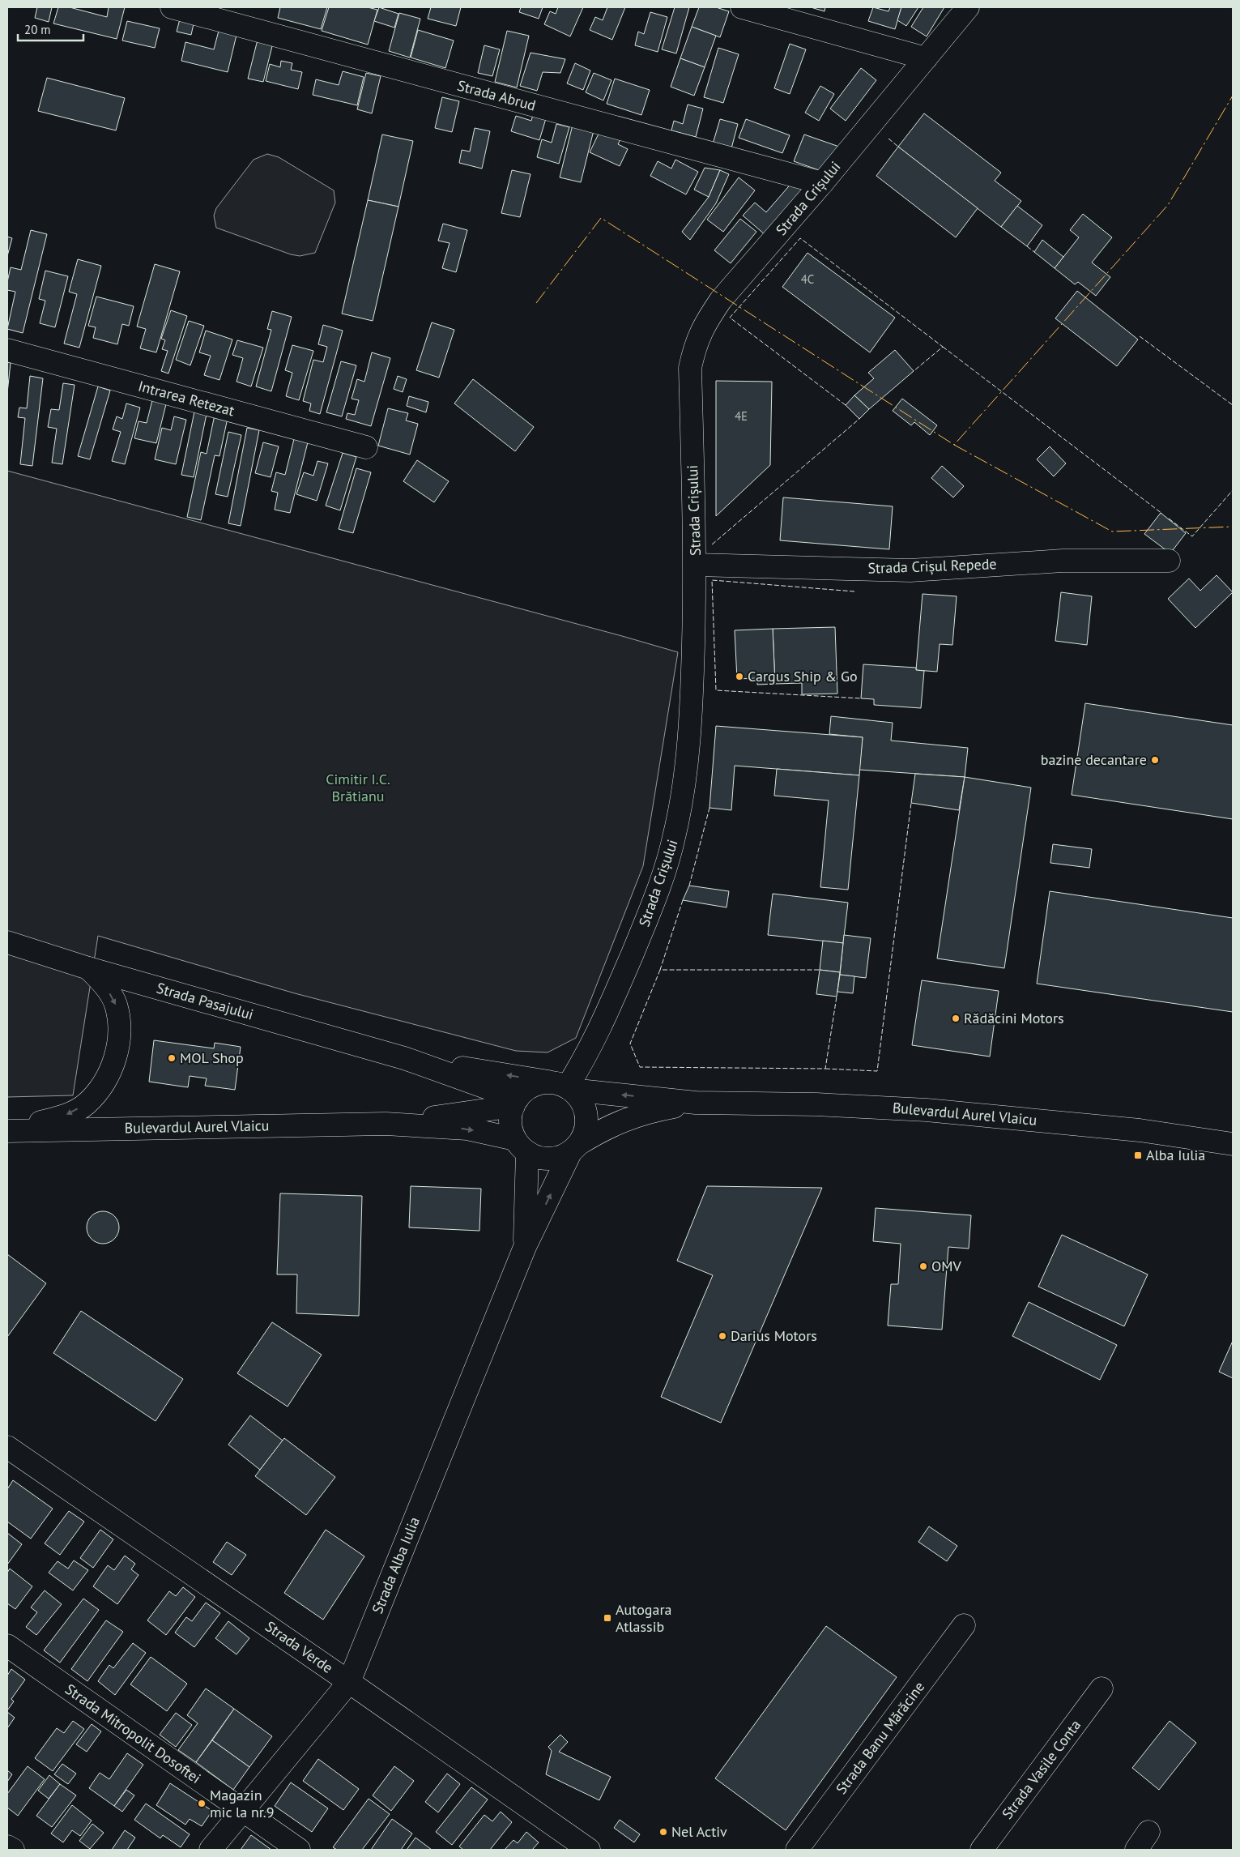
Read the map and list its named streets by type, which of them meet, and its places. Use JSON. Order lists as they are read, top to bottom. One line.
{"streets":{"street":["Strada Abrud","Strada Crișului","Intrarea Retezat","Strada Crișul Repede","Strada Pasajului","Bulevardul Aurel Vlaicu","Strada Alba Iulia","Strada Verde","Strada Mitropolit Dosoftei","Strada Banu Mărăcine","Strada Vasile Conta"]},"crossings":[["Strada Abrud","Strada Crișului"],["Strada Crișului","Strada Crișul Repede"],["Strada Crișului","Strada Pasajului"],["Strada Crișului","Bulevardul Aurel Vlaicu"],["Strada Crișului","Strada Alba Iulia"],["Strada Pasajului","Bulevardul Aurel Vlaicu"],["Strada Pasajului","Strada Alba Iulia"],["Bulevardul Aurel Vlaicu","Strada Alba Iulia"],["Strada Alba Iulia","Strada Verde"],["Strada Alba Iulia","Strada Mitropolit Dosoftei"]],"parks":["Cimitir I.C. Brătianu"],"places":{"other":["Cargus Ship & Go","bazine decantare","Rădăcini Motors","MOL Shop","OMV","Darius Motors","Magazin mic la nr.9","Nel Activ"],"transit":["Alba Iulia","Autogara Atlassib"]},"house_numbers":["4C","4E"],"scale_bar":"20 m"}
